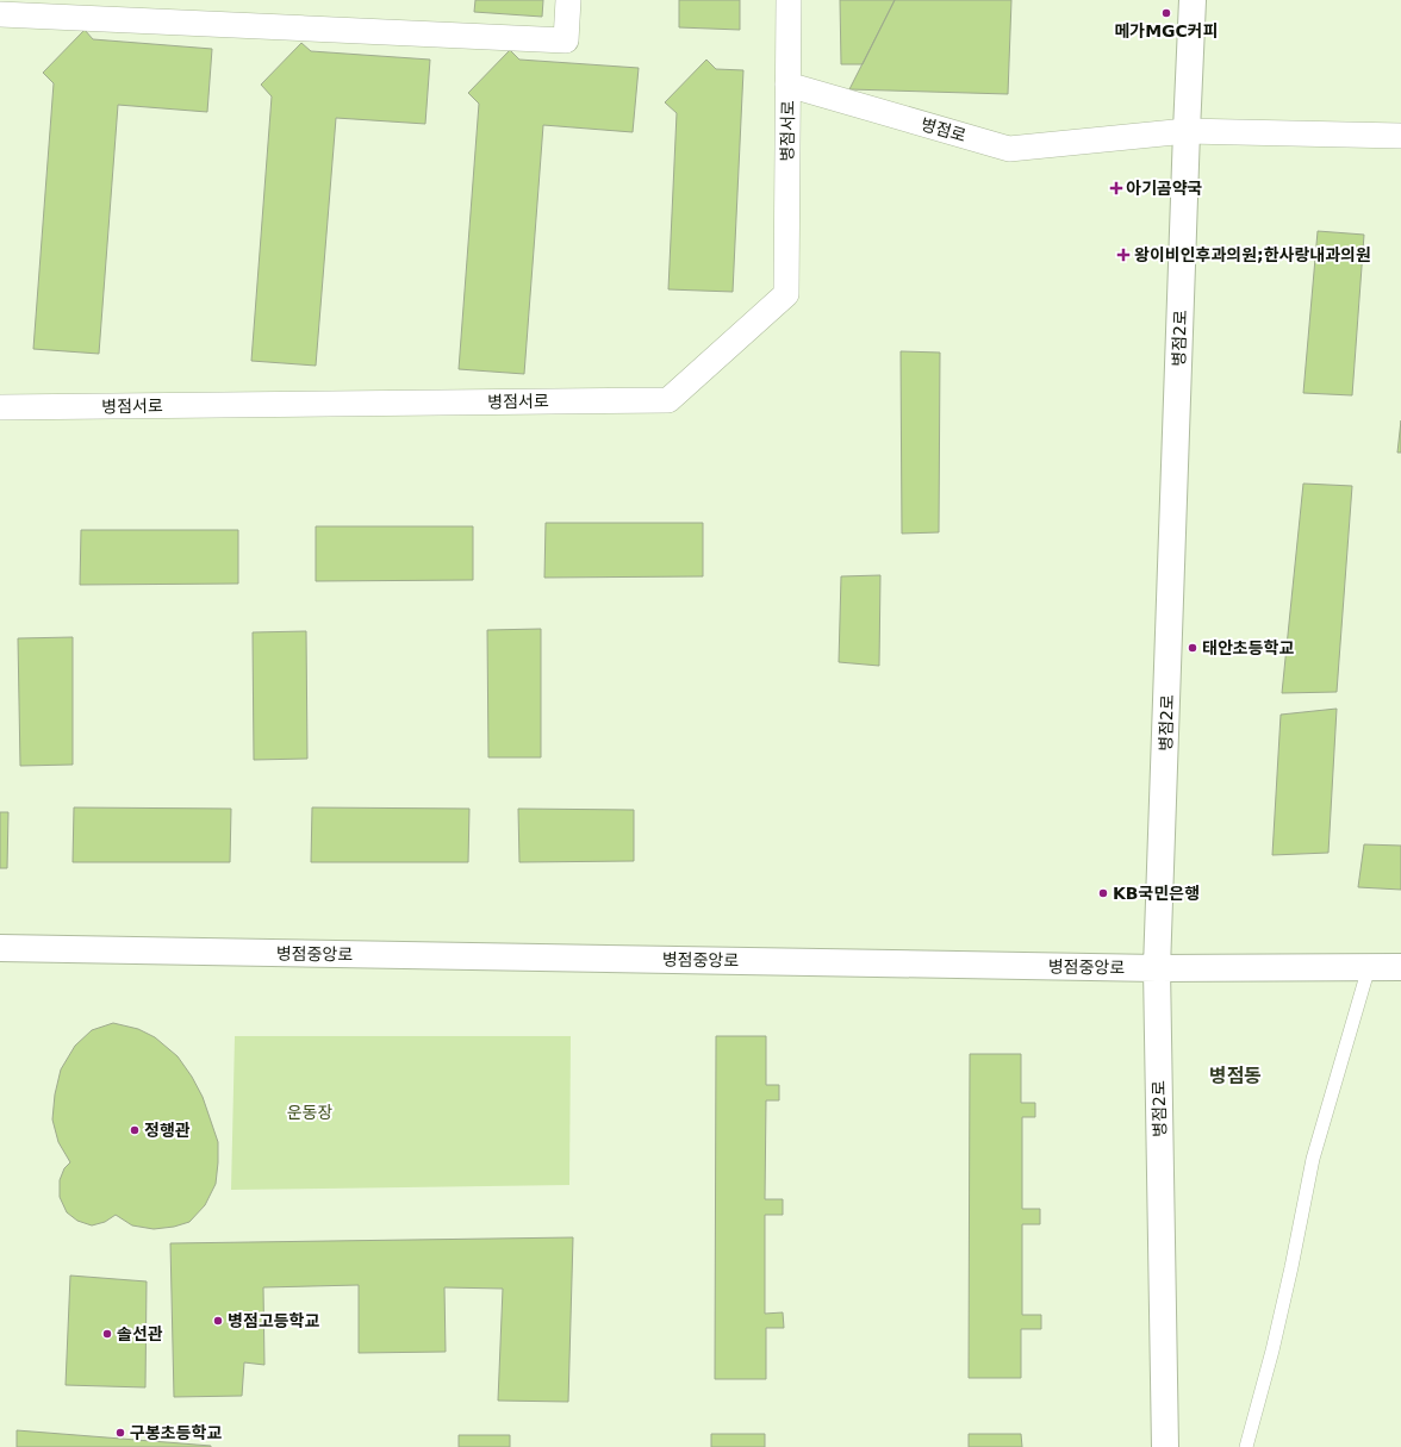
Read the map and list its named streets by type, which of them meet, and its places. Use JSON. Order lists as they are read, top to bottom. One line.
{"streets":{"street":["병점로","병점서로","병점2로","병점중앙로"]},"crossings":[["병점로","병점서로"],["병점로","병점2로"],["병점2로","병점중앙로"]],"districts":["병점동"],"parks":["운동장"],"places":{"other":["메가MGC커피","태안초등학교","KB국민은행","정행관","병점고등학교","솔선관","구봉초등학교"],"health":["아기곰약국","왕이비인후과의원;한사랑내과의원"]}}
